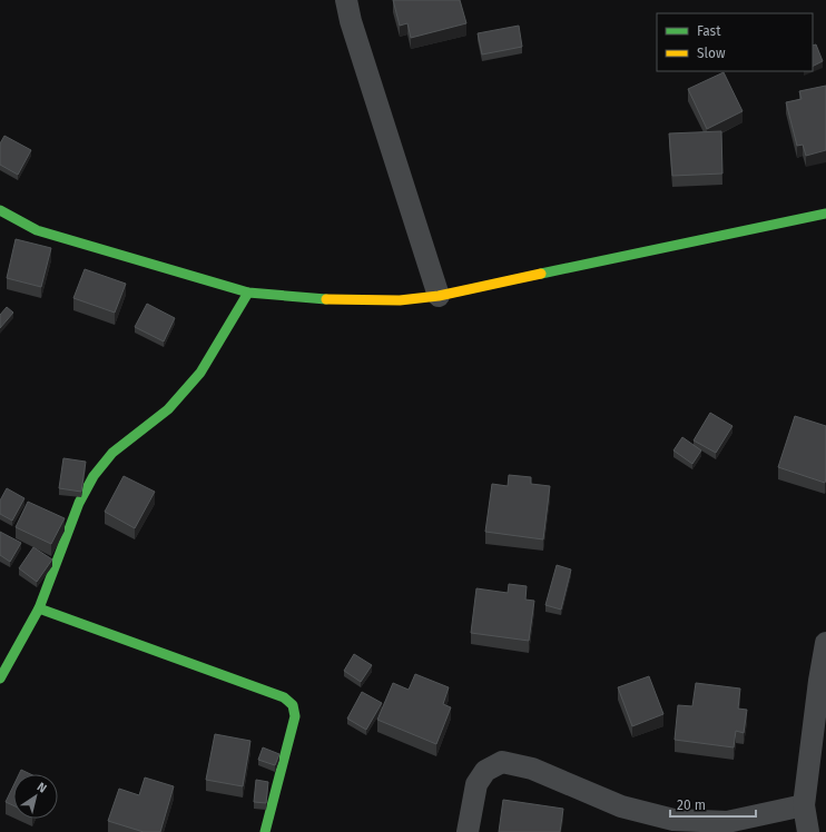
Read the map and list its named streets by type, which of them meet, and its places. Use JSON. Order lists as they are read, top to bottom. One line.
{"legend":["Fast","Slow"],"scale_bar":"20 m","north":"top right"}
